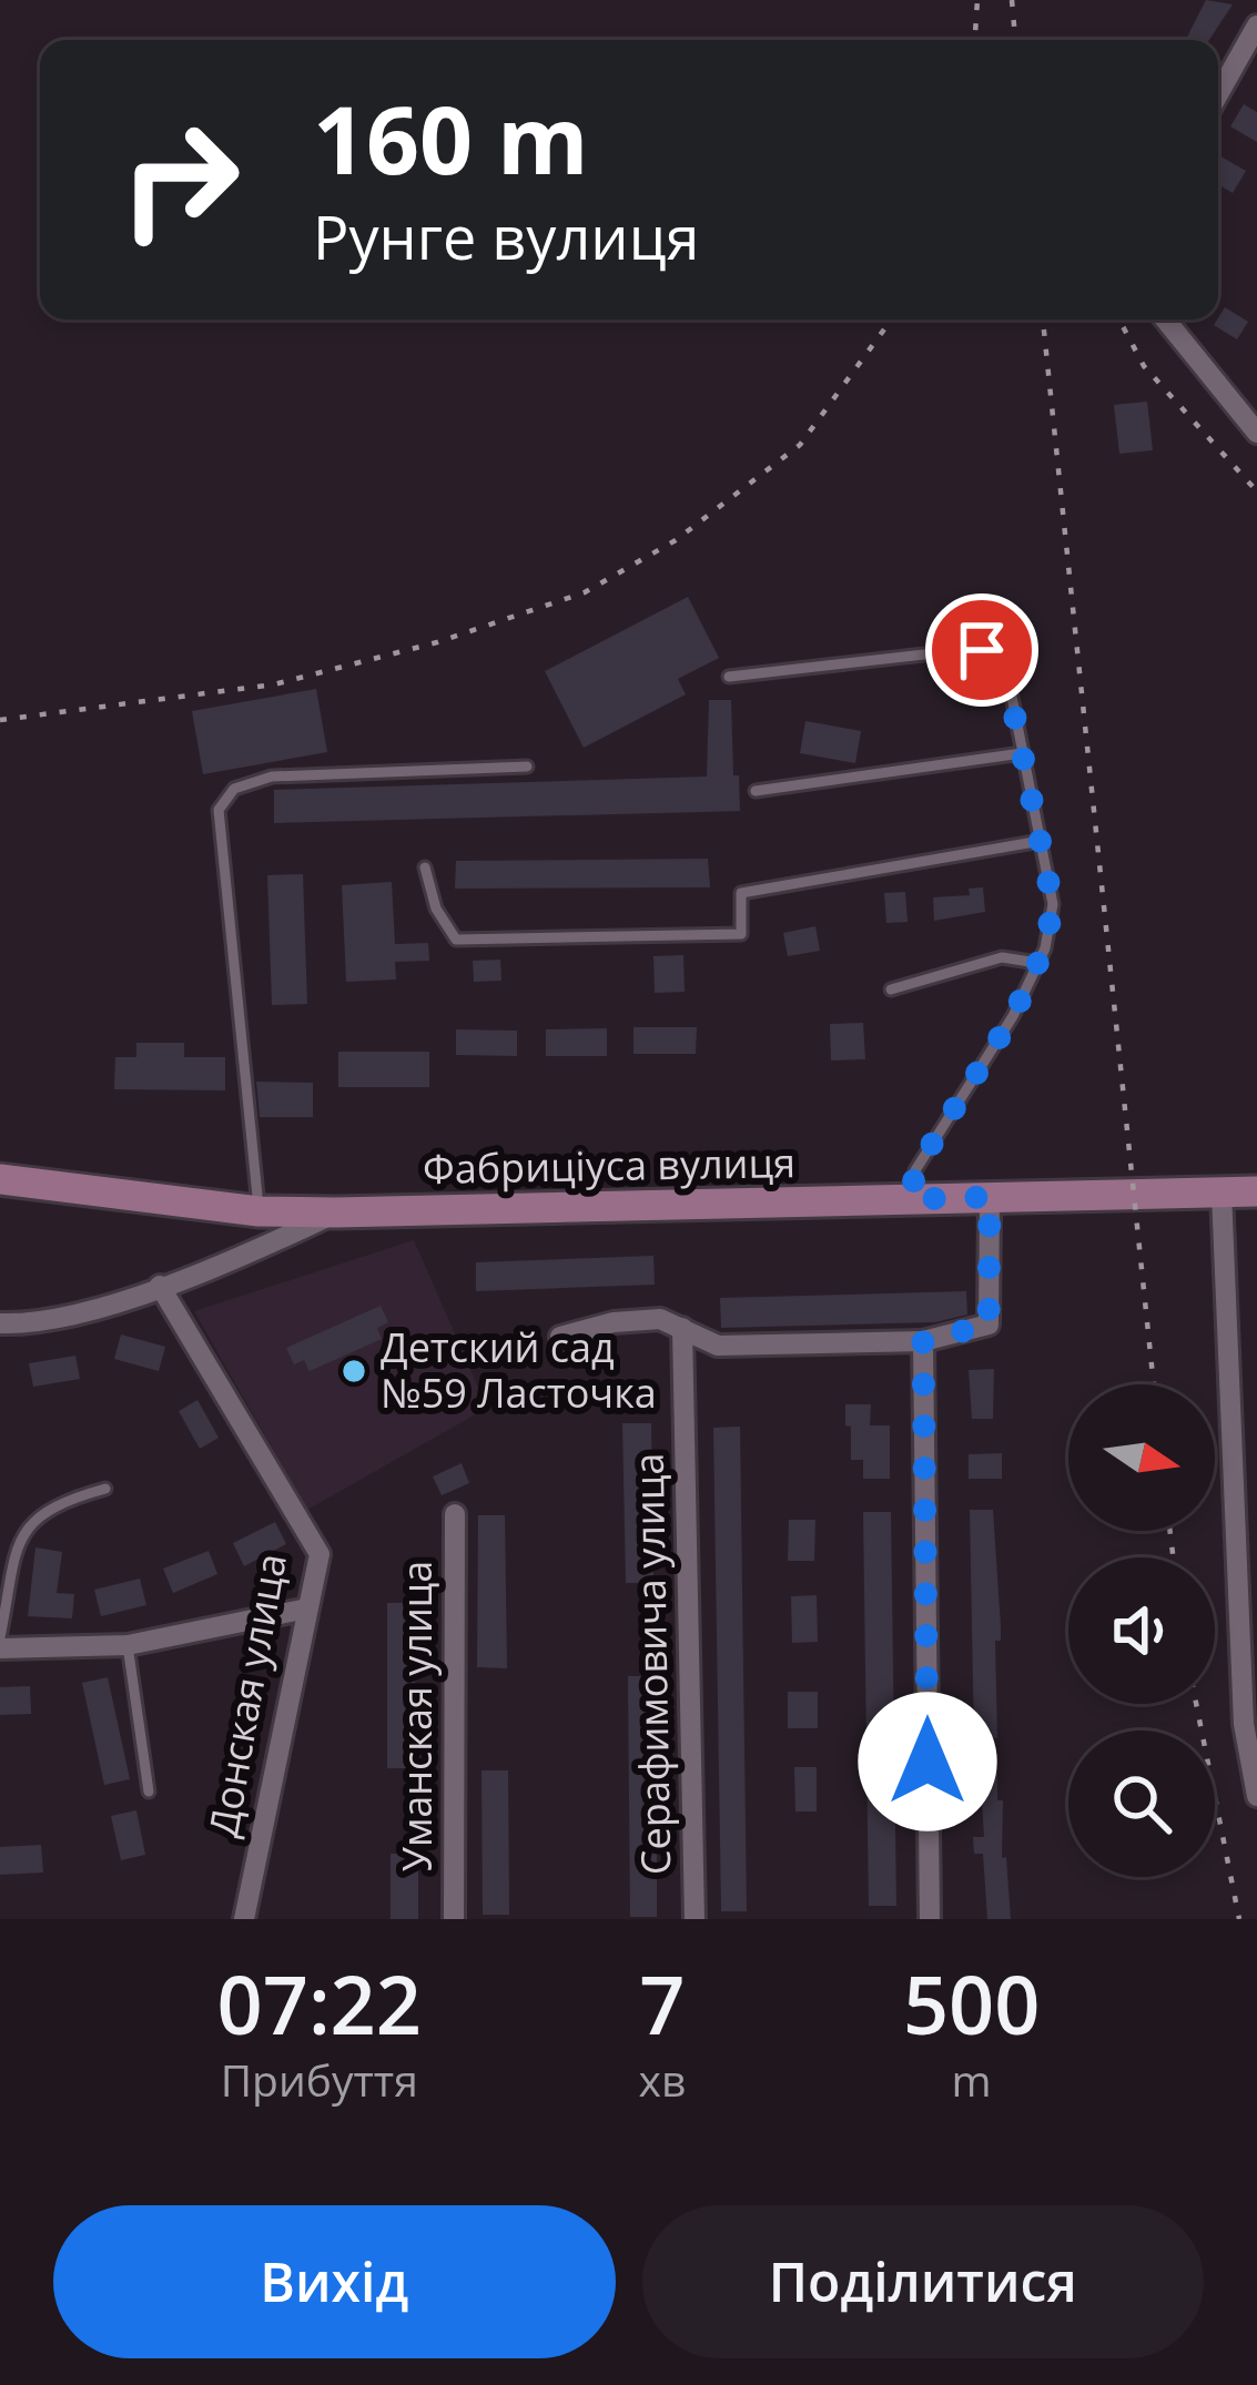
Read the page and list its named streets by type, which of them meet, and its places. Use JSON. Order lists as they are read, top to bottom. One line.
{"streets":{"main road":["Фабриціуса вулиця"],"street":["Серафимовича улица","Донская улица","Уманская улица"]},"places":["Детский сад №59 Ласточка"],"north":"right","page":{"turn":["160 m","Рунге вулиця"],"eta":["07:22","Прибуття","7","хв","500","m"],"buttons":["Вихід","Поділитися"]}}
